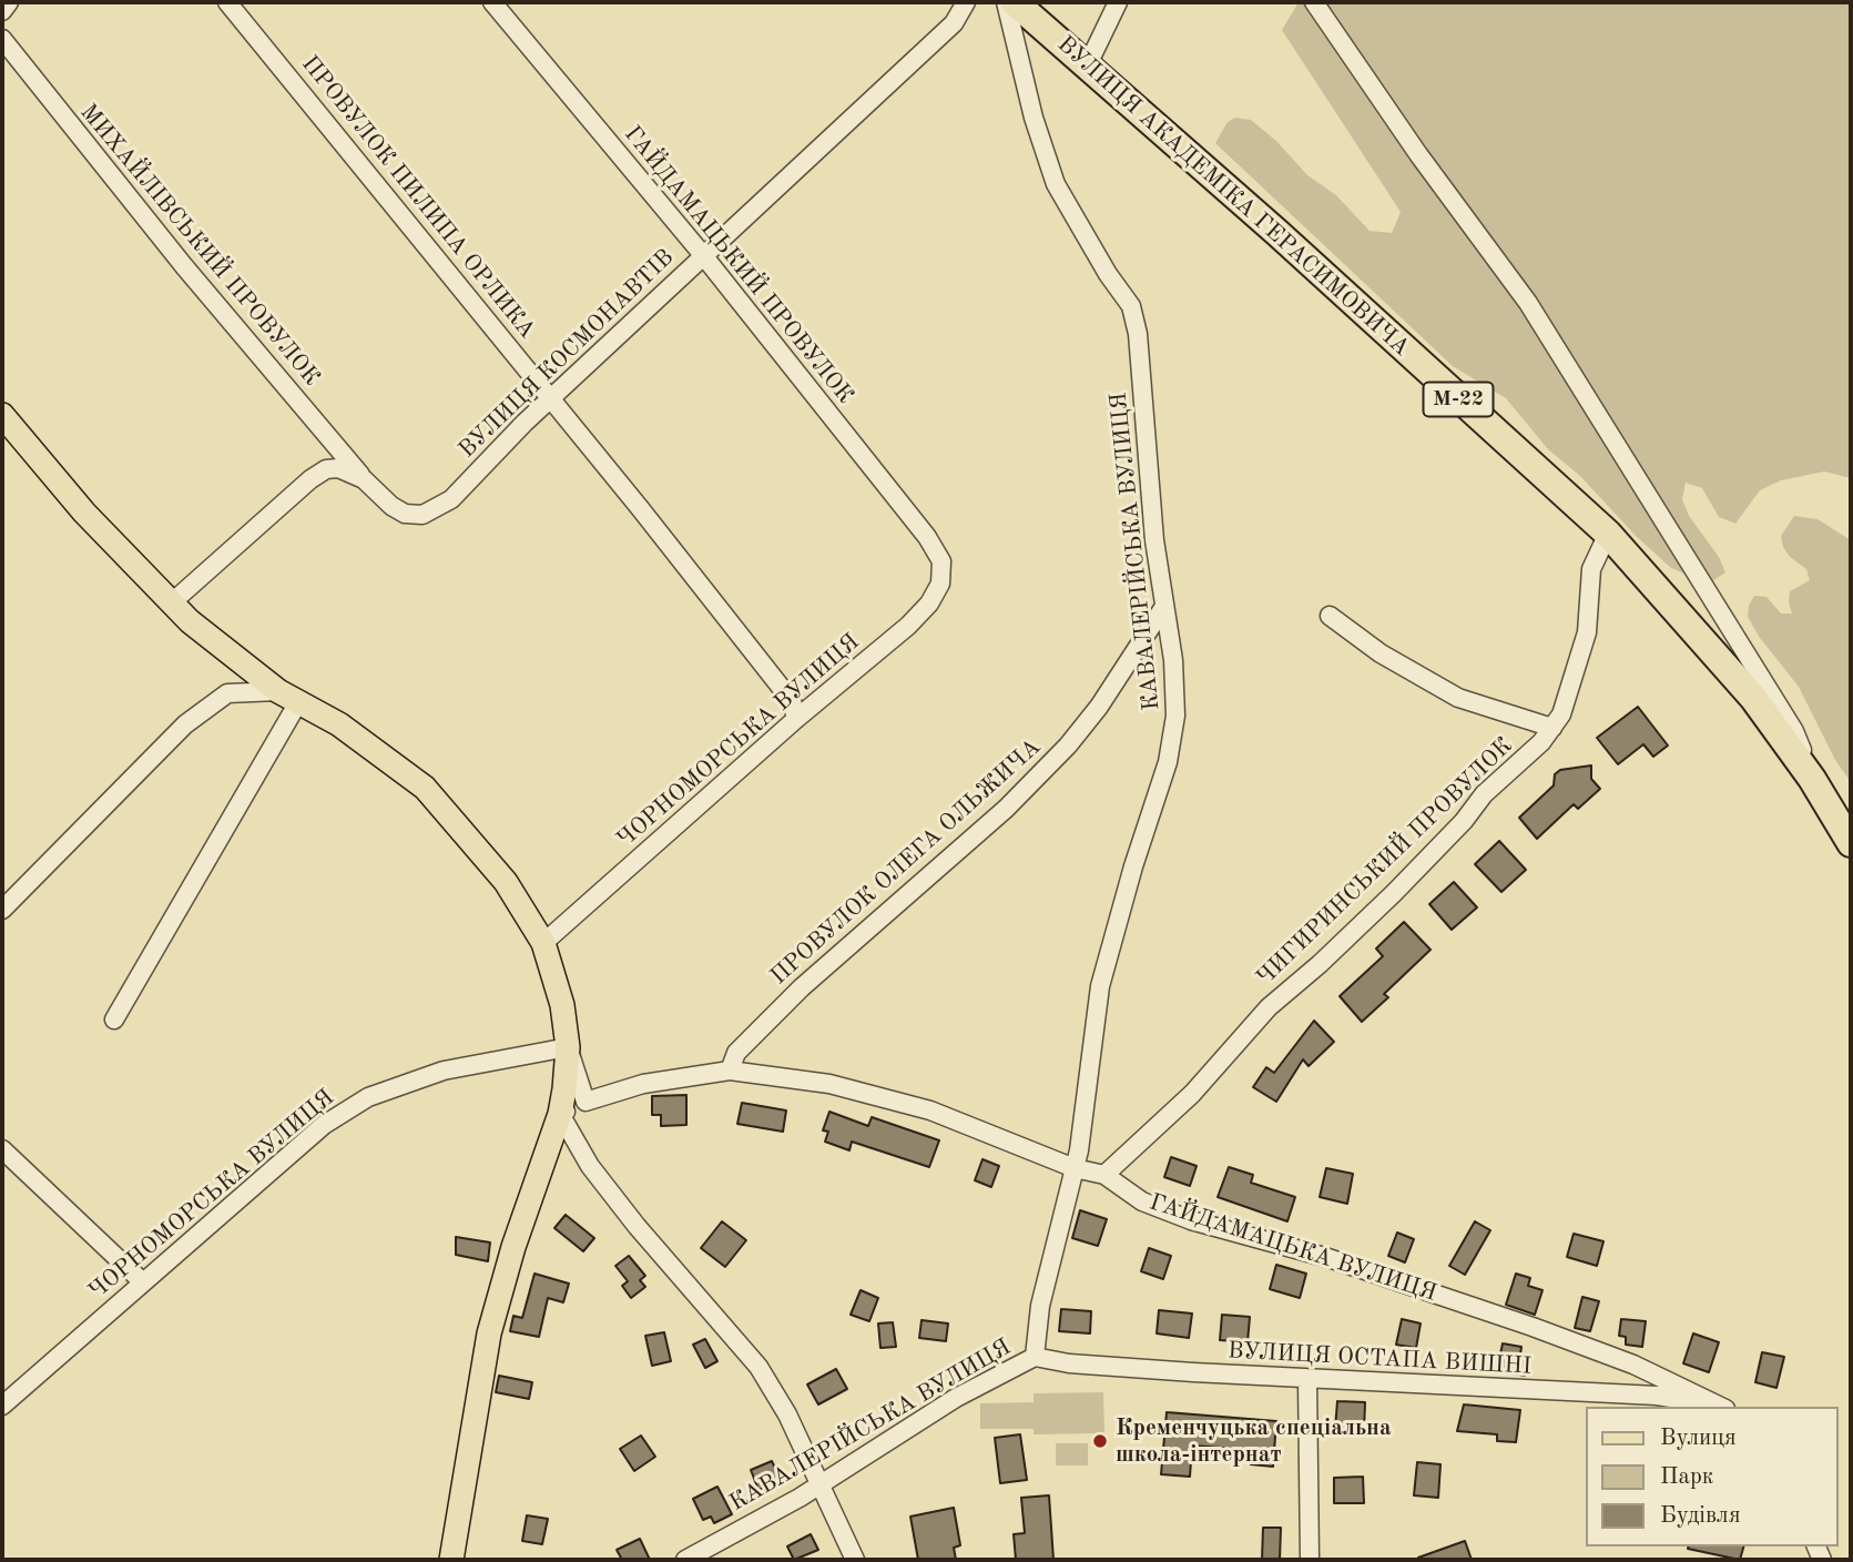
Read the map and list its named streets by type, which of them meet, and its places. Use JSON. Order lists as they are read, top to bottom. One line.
{"streets":{"highway":["ВУЛИЦЯ АКАДЕМІКА ГЕРАСИМОВИЧА","М-22"],"street":["ПРОВУЛОК ПИЛИПА ОРЛИКА","МИХАЙЛІВСЬКИЙ ПРОВУЛОК","ГАЙДАМАЦЬКИЙ ПРОВУЛОК","ВУЛИЦЯ КОСМОНАВТІВ","КАВАЛЕРІЙСЬКА ВУЛИЦЯ","ЧОРНОМОРСЬКА ВУЛИЦЯ","ПРОВУЛОК ОЛЕГА ОЛЬЖИЧА","ЧИГИРИНСЬКИЙ ПРОВУЛОК","ГАЙДАМАЦЬКА ВУЛИЦЯ","ВУЛИЦЯ ОСТАПА ВИШНІ"]},"crossings":[["ВУЛИЦЯ АКАДЕМІКА ГЕРАСИМОВИЧА","ЧИГИРИНСЬКИЙ ПРОВУЛОК"],["ПРОВУЛОК ПИЛИПА ОРЛИКА","ВУЛИЦЯ КОСМОНАВТІВ"],["ПРОВУЛОК ПИЛИПА ОРЛИКА","ЧОРНОМОРСЬКА ВУЛИЦЯ"],["МИХАЙЛІВСЬКИЙ ПРОВУЛОК","ВУЛИЦЯ КОСМОНАВТІВ"],["ГАЙДАМАЦЬКИЙ ПРОВУЛОК","ВУЛИЦЯ КОСМОНАВТІВ"],["ГАЙДАМАЦЬКИЙ ПРОВУЛОК","ЧОРНОМОРСЬКА ВУЛИЦЯ"],["КАВАЛЕРІЙСЬКА ВУЛИЦЯ","ПРОВУЛОК ОЛЕГА ОЛЬЖИЧА"],["КАВАЛЕРІЙСЬКА ВУЛИЦЯ","ГАЙДАМАЦЬКА ВУЛИЦЯ"],["КАВАЛЕРІЙСЬКА ВУЛИЦЯ","ВУЛИЦЯ ОСТАПА ВИШНІ"],["ПРОВУЛОК ОЛЕГА ОЛЬЖИЧА","ГАЙДАМАЦЬКА ВУЛИЦЯ"],["ЧИГИРИНСЬКИЙ ПРОВУЛОК","ГАЙДАМАЦЬКА ВУЛИЦЯ"]],"places":["Кременчуцька спеціальна школа-інтернат"],"legend":["Вулиця","Парк","Будівля"]}
